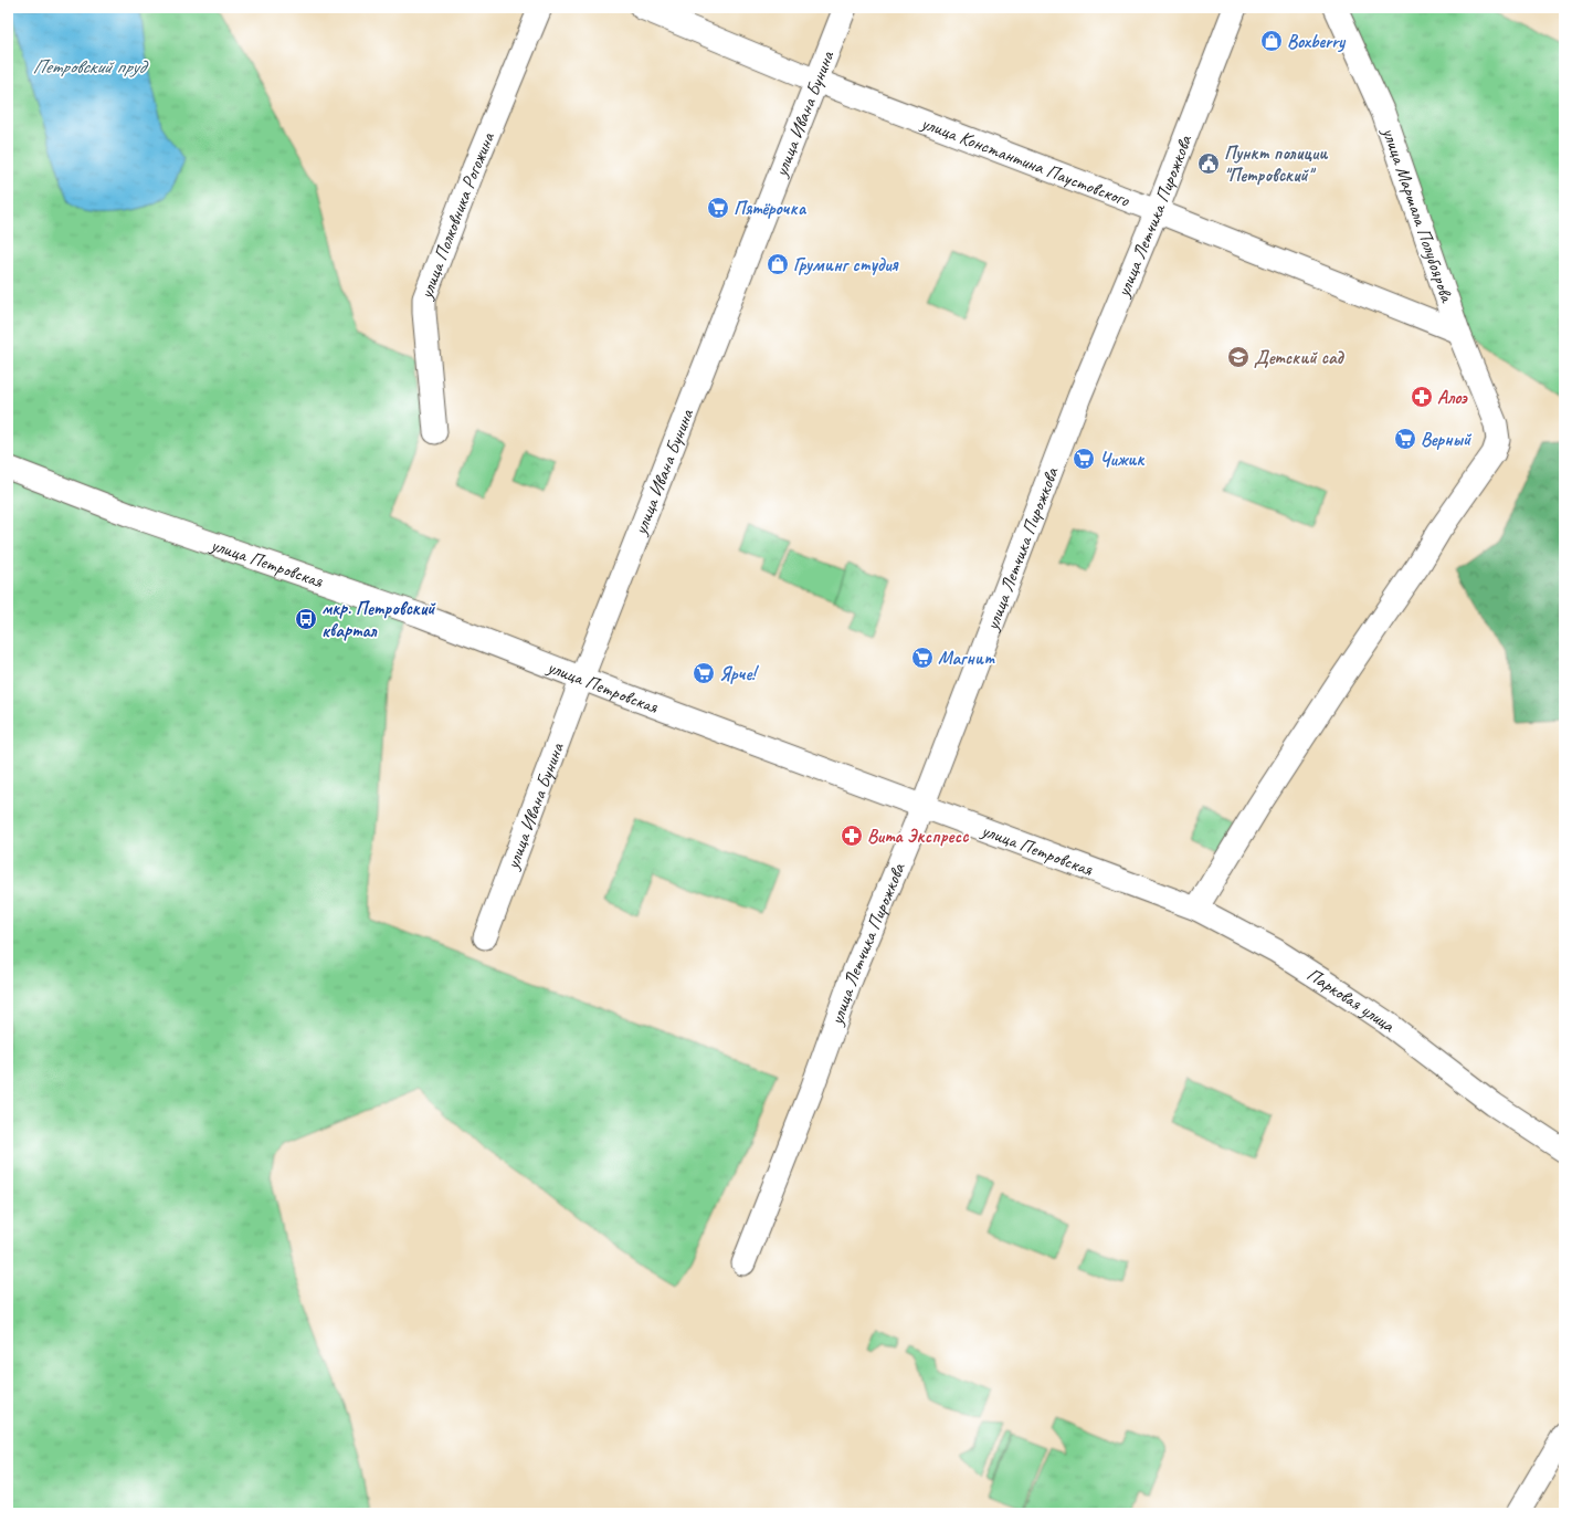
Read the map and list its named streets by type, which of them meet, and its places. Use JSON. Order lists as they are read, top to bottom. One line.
{"streets":{"street":["улица Ивана Бунина","улица Константина Паустовского","улица Маршала Полубоярова","улица Полковника Рогожина","улица Летчика Пирожкова","улица Петровская","Парковая улица"]},"crossings":[["улица Ивана Бунина","улица Константина Паустовского"],["улица Ивана Бунина","улица Петровская"],["улица Константина Паустовского","улица Маршала Полубоярова"],["улица Константина Паустовского","улица Летчика Пирожкова"],["улица Маршала Полубоярова","улица Петровская"],["улица Маршала Полубоярова","Парковая улица"],["улица Летчика Пирожкова","улица Петровская"],["улица Петровская","Парковая улица"]],"water":["Петровский пруд"],"places":{"shop":["Boxberry","Груминг студия"],"public building":["Пункт полиции \"Петровский\""],"supermarket":["Пятёрочка","Верный","Чижик","Магнит","Ярче!"],"school or university":["Детский сад"],"pharmacy":["Алоэ","Вита Экспресс"],"bus stop":["мкр. Петровский квартал"]}}
